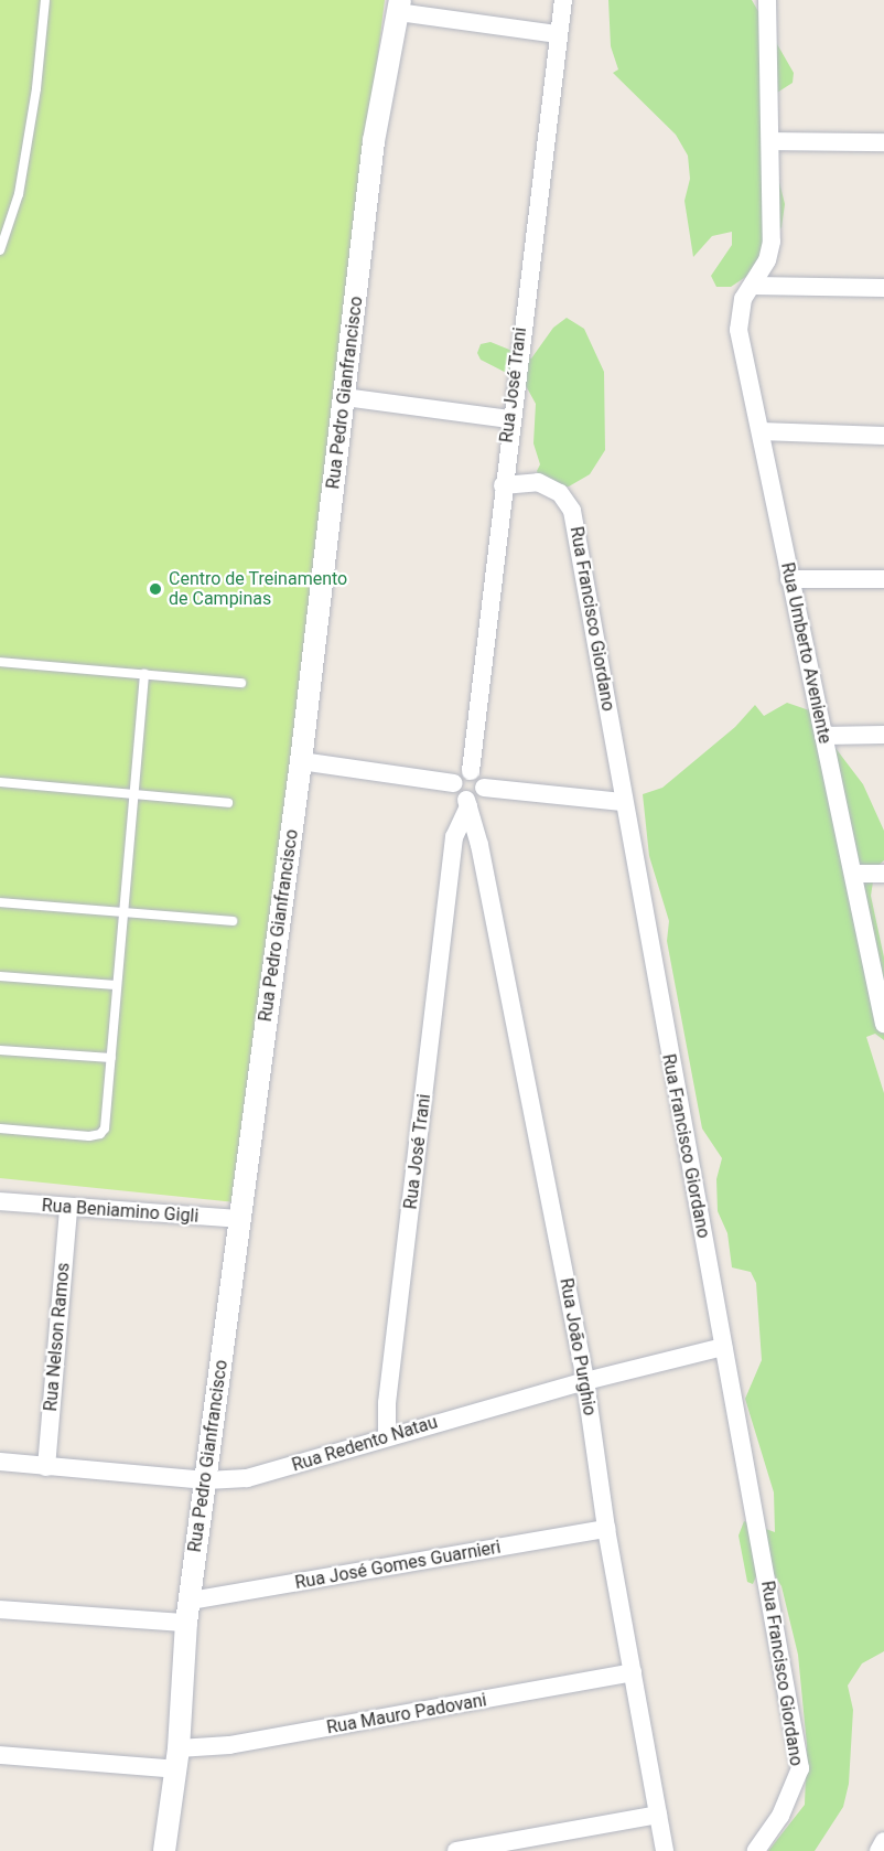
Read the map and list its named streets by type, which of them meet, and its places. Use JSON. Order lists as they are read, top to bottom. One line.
{"streets":{"street":["Rua José Trani","Rua Pedro Gianfrancisco","Rua Francisco Giordano","Rua Umberto Aveniente","Rua Beniamino Gigli","Rua Nelson Ramos","Rua João Purghio","Rua Redento Natau","Rua José Gomes Guarnieri","Rua Mauro Padovani"]},"crossings":[["Rua José Trani","Rua Francisco Giordano"],["Rua José Trani","Rua João Purghio"],["Rua José Trani","Rua Redento Natau"],["Rua Pedro Gianfrancisco","Rua Beniamino Gigli"],["Rua Pedro Gianfrancisco","Rua Redento Natau"],["Rua Pedro Gianfrancisco","Rua José Gomes Guarnieri"],["Rua Pedro Gianfrancisco","Rua Mauro Padovani"],["Rua Francisco Giordano","Rua Redento Natau"],["Rua Beniamino Gigli","Rua Nelson Ramos"],["Rua Nelson Ramos","Rua Redento Natau"],["Rua João Purghio","Rua Redento Natau"],["Rua João Purghio","Rua José Gomes Guarnieri"],["Rua João Purghio","Rua Mauro Padovani"]],"places":["Centro de Treinamento de Campinas"]}
